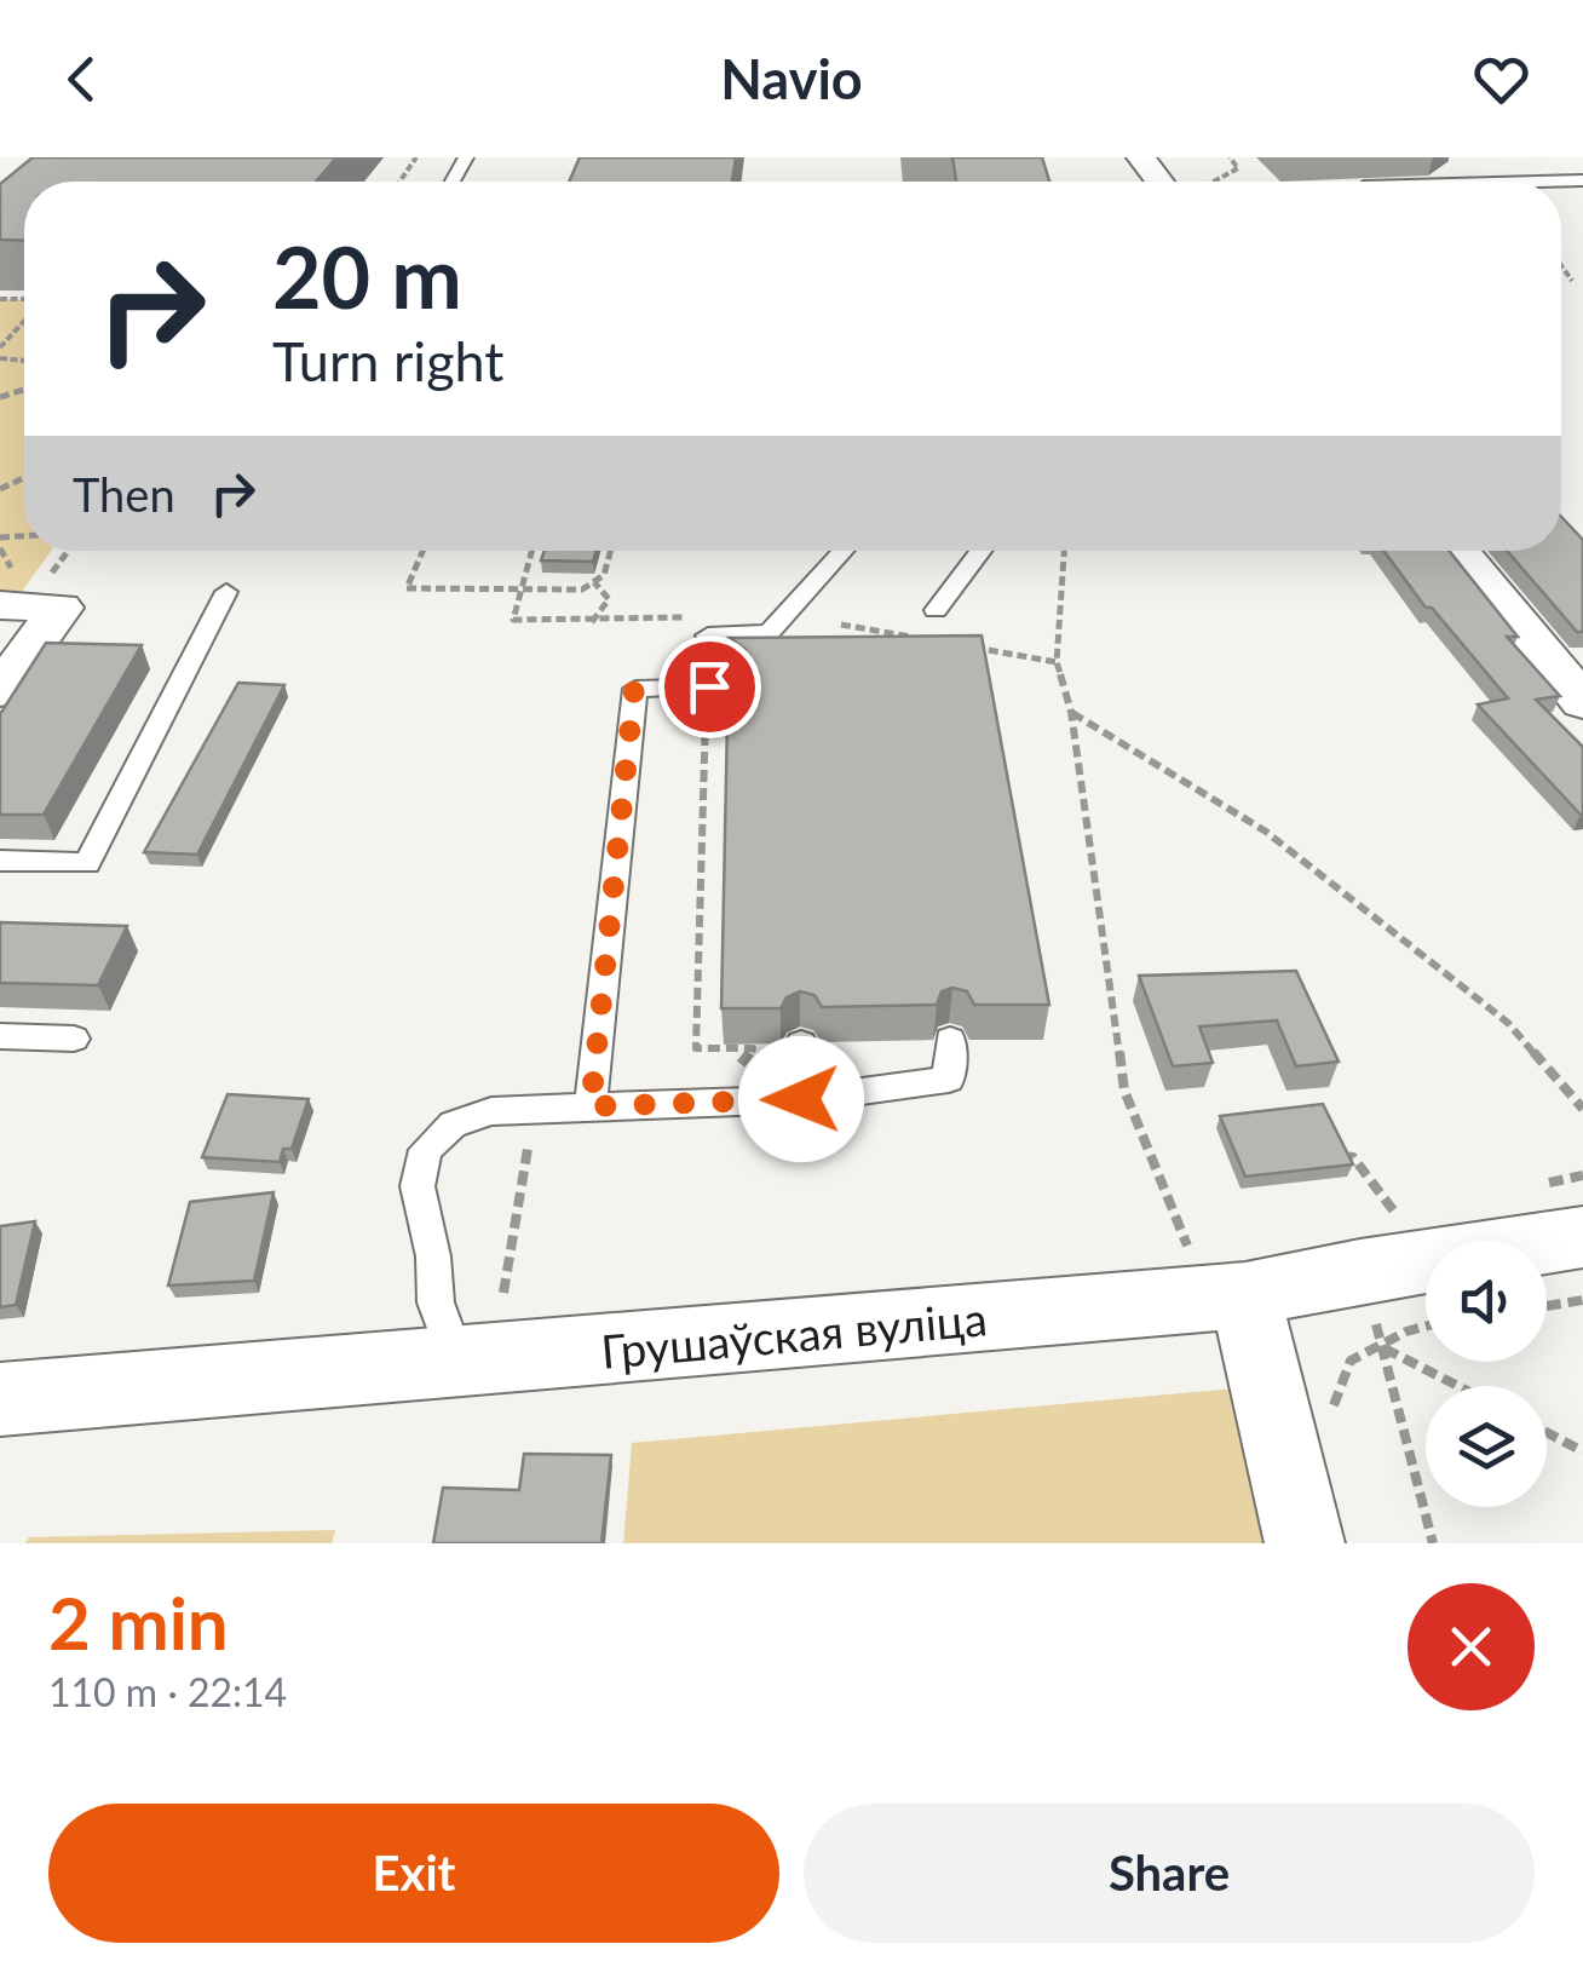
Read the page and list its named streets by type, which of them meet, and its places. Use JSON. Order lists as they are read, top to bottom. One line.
{"streets":{"street":["Грушаўская вуліца"]},"page":{"header":"Navio","turn":["20 m","Turn right"],"then":"Then","heading":["2 min","110 m · 22:14"],"buttons":["Exit","Share"]}}
